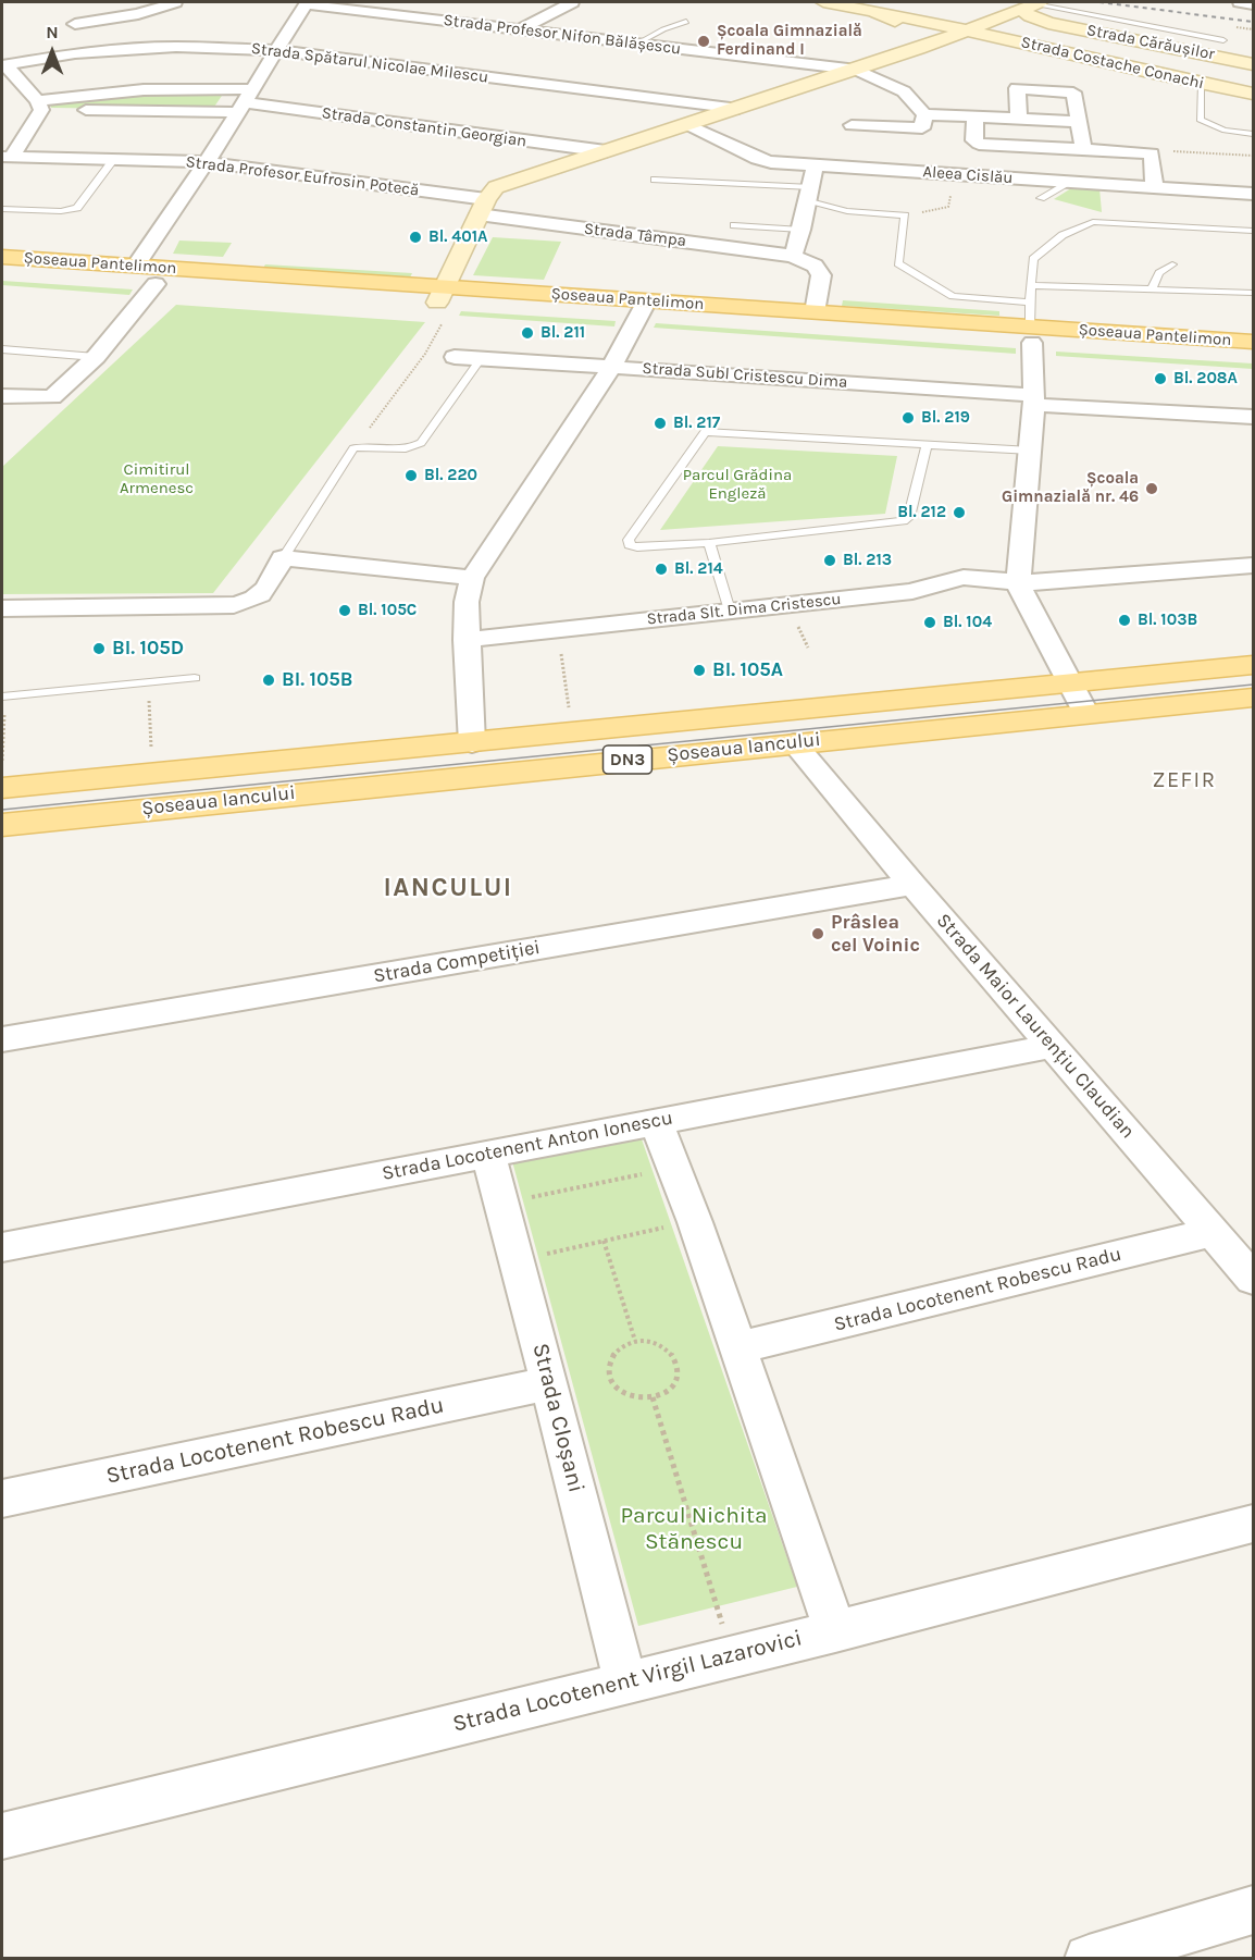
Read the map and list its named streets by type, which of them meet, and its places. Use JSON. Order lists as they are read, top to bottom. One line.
{"streets":{"main road":["Strada Cărăușilor","Strada Costache Conachi","Șoseaua Pantelimon","Șoseaua Iancului","DN3"],"street":["Strada Profesor Nifon Bălășescu","Strada Spătarul Nicolae Milescu","Strada Constantin Georgian","Aleea Cislău","Strada Profesor Eufrosin Potecă","Strada Tâmpa","Strada Subl Cristescu Dima","Strada Slt. Dima Cristescu","Strada Competiției","Strada Maior Laurențiu Claudian","Strada Locotenent Anton Ionescu","Strada Locotenent Robescu Radu","Strada Cloșani","Strada Locotenent Virgil Lazarovici"]},"crossings":[["Strada Profesor Eufrosin Potecă","Strada Tâmpa"],["Strada Tâmpa","Șoseaua Pantelimon"],["Șoseaua Iancului","Strada Maior Laurențiu Claudian"],["Strada Competiției","Strada Maior Laurențiu Claudian"],["Strada Maior Laurențiu Claudian","Strada Locotenent Anton Ionescu"],["Strada Maior Laurențiu Claudian","Strada Locotenent Robescu Radu"],["Strada Locotenent Anton Ionescu","Strada Cloșani"],["Strada Locotenent Robescu Radu","Strada Cloșani"],["Strada Cloșani","Strada Locotenent Virgil Lazarovici"]],"districts":["ZEFIR","IANCULUI"],"parks":["Cimitirul Armenesc","Parcul Grădina Engleză","Parcul Nichita Stănescu"],"places":["Școala Gimnazială Ferdinand I","Bl. 401A","Bl. 211","Bl. 208A","Bl. 219","Bl. 217","Bl. 220","Școala Gimnazială nr. 46","Bl. 212","Bl. 213","Bl. 214","Bl. 105C","Bl. 103B","Bl. 104","Bl. 105D","Bl. 105A","Bl. 105B","Prâslea cel Voinic"],"north":"top"}
